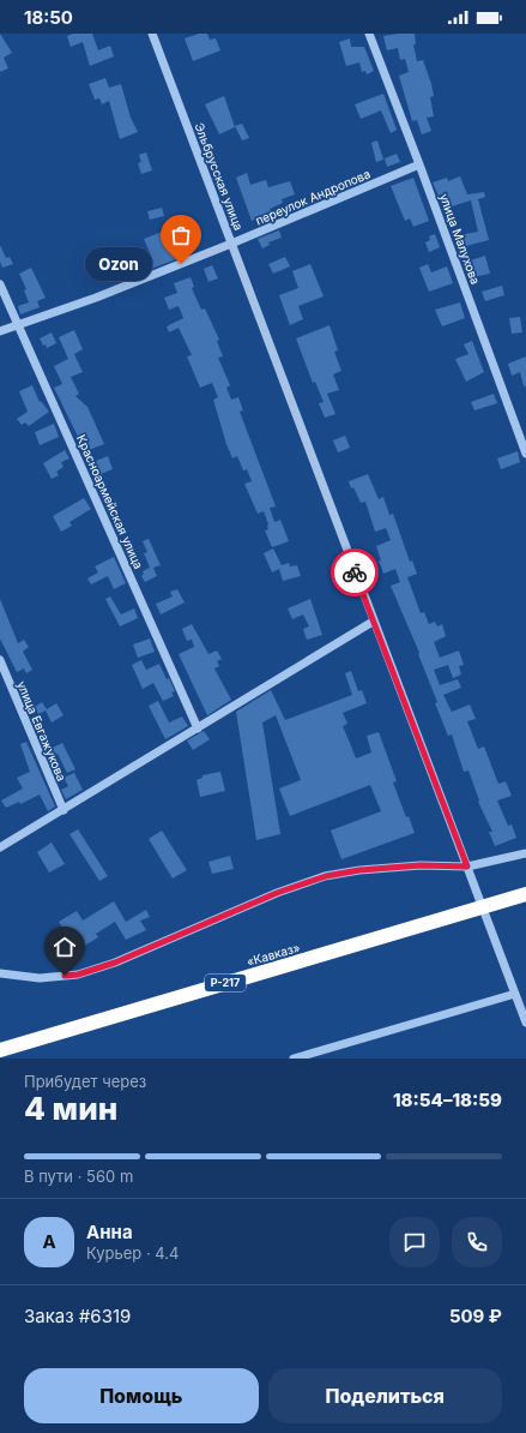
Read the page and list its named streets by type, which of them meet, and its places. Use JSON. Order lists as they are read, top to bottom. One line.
{"streets":{"highway":["«Кавказ»","Р-217"],"street":["Эльбрусская улица","переулок Андропова","улица Малухова","Красноармейская улица","улица Евгажукова"]},"crossings":[["Эльбрусская улица","переулок Андропова"],["переулок Андропова","улица Малухова"],["переулок Андропова","Красноармейская улица"]],"places":["Ozon"],"page":{"status":"18:50","bubble":"Ozon","heading":["4 мин","Прибудет через","18:54–18:59"],"panel":["Анна","Курьер · 4.4","Заказ #6319","509 ₽"],"bar":"В пути · 560 m","round":"А","buttons":["Помощь","Поделиться"]}}
